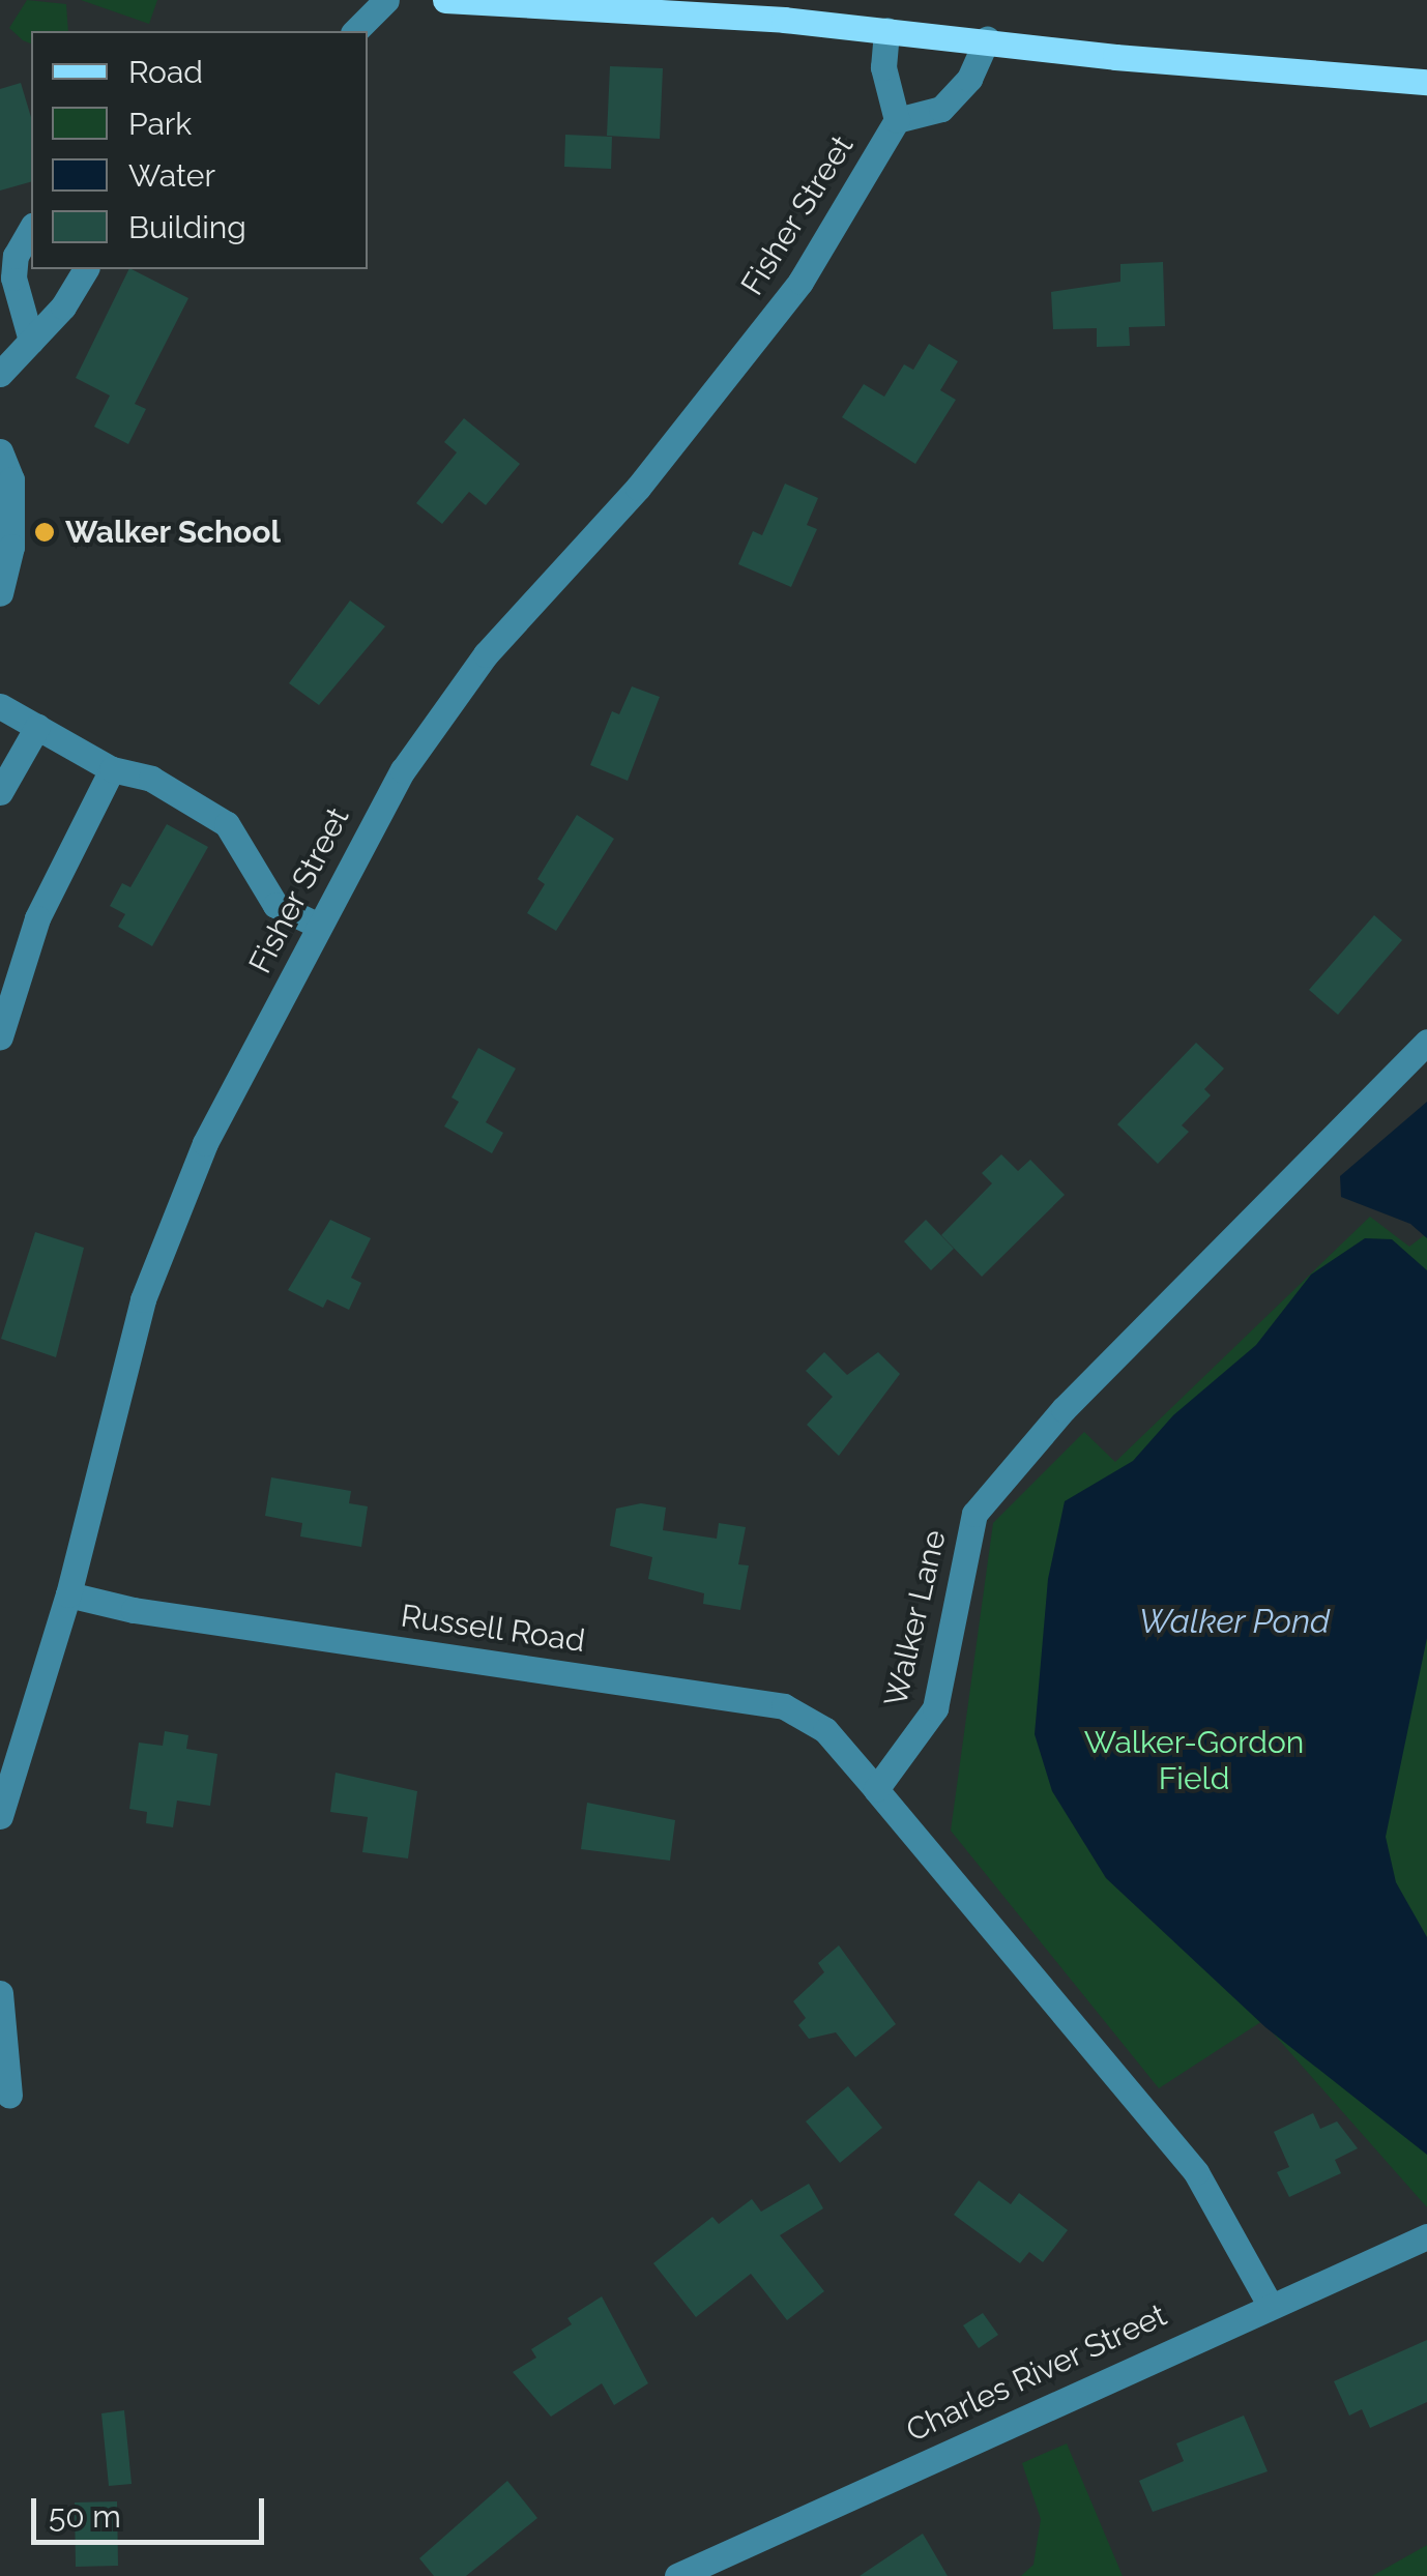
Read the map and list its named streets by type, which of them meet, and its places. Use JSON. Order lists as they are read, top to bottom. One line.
{"streets":{"street":["Fisher Street","Walker Lane","Russell Road","Charles River Street"]},"crossings":[["Fisher Street","Russell Road"],["Walker Lane","Russell Road"]],"water":["Walker Pond"],"parks":["Walker-Gordon Field"],"places":["Walker School"],"legend":["Road","Park","Water","Building"],"scale_bar":"50 m"}
